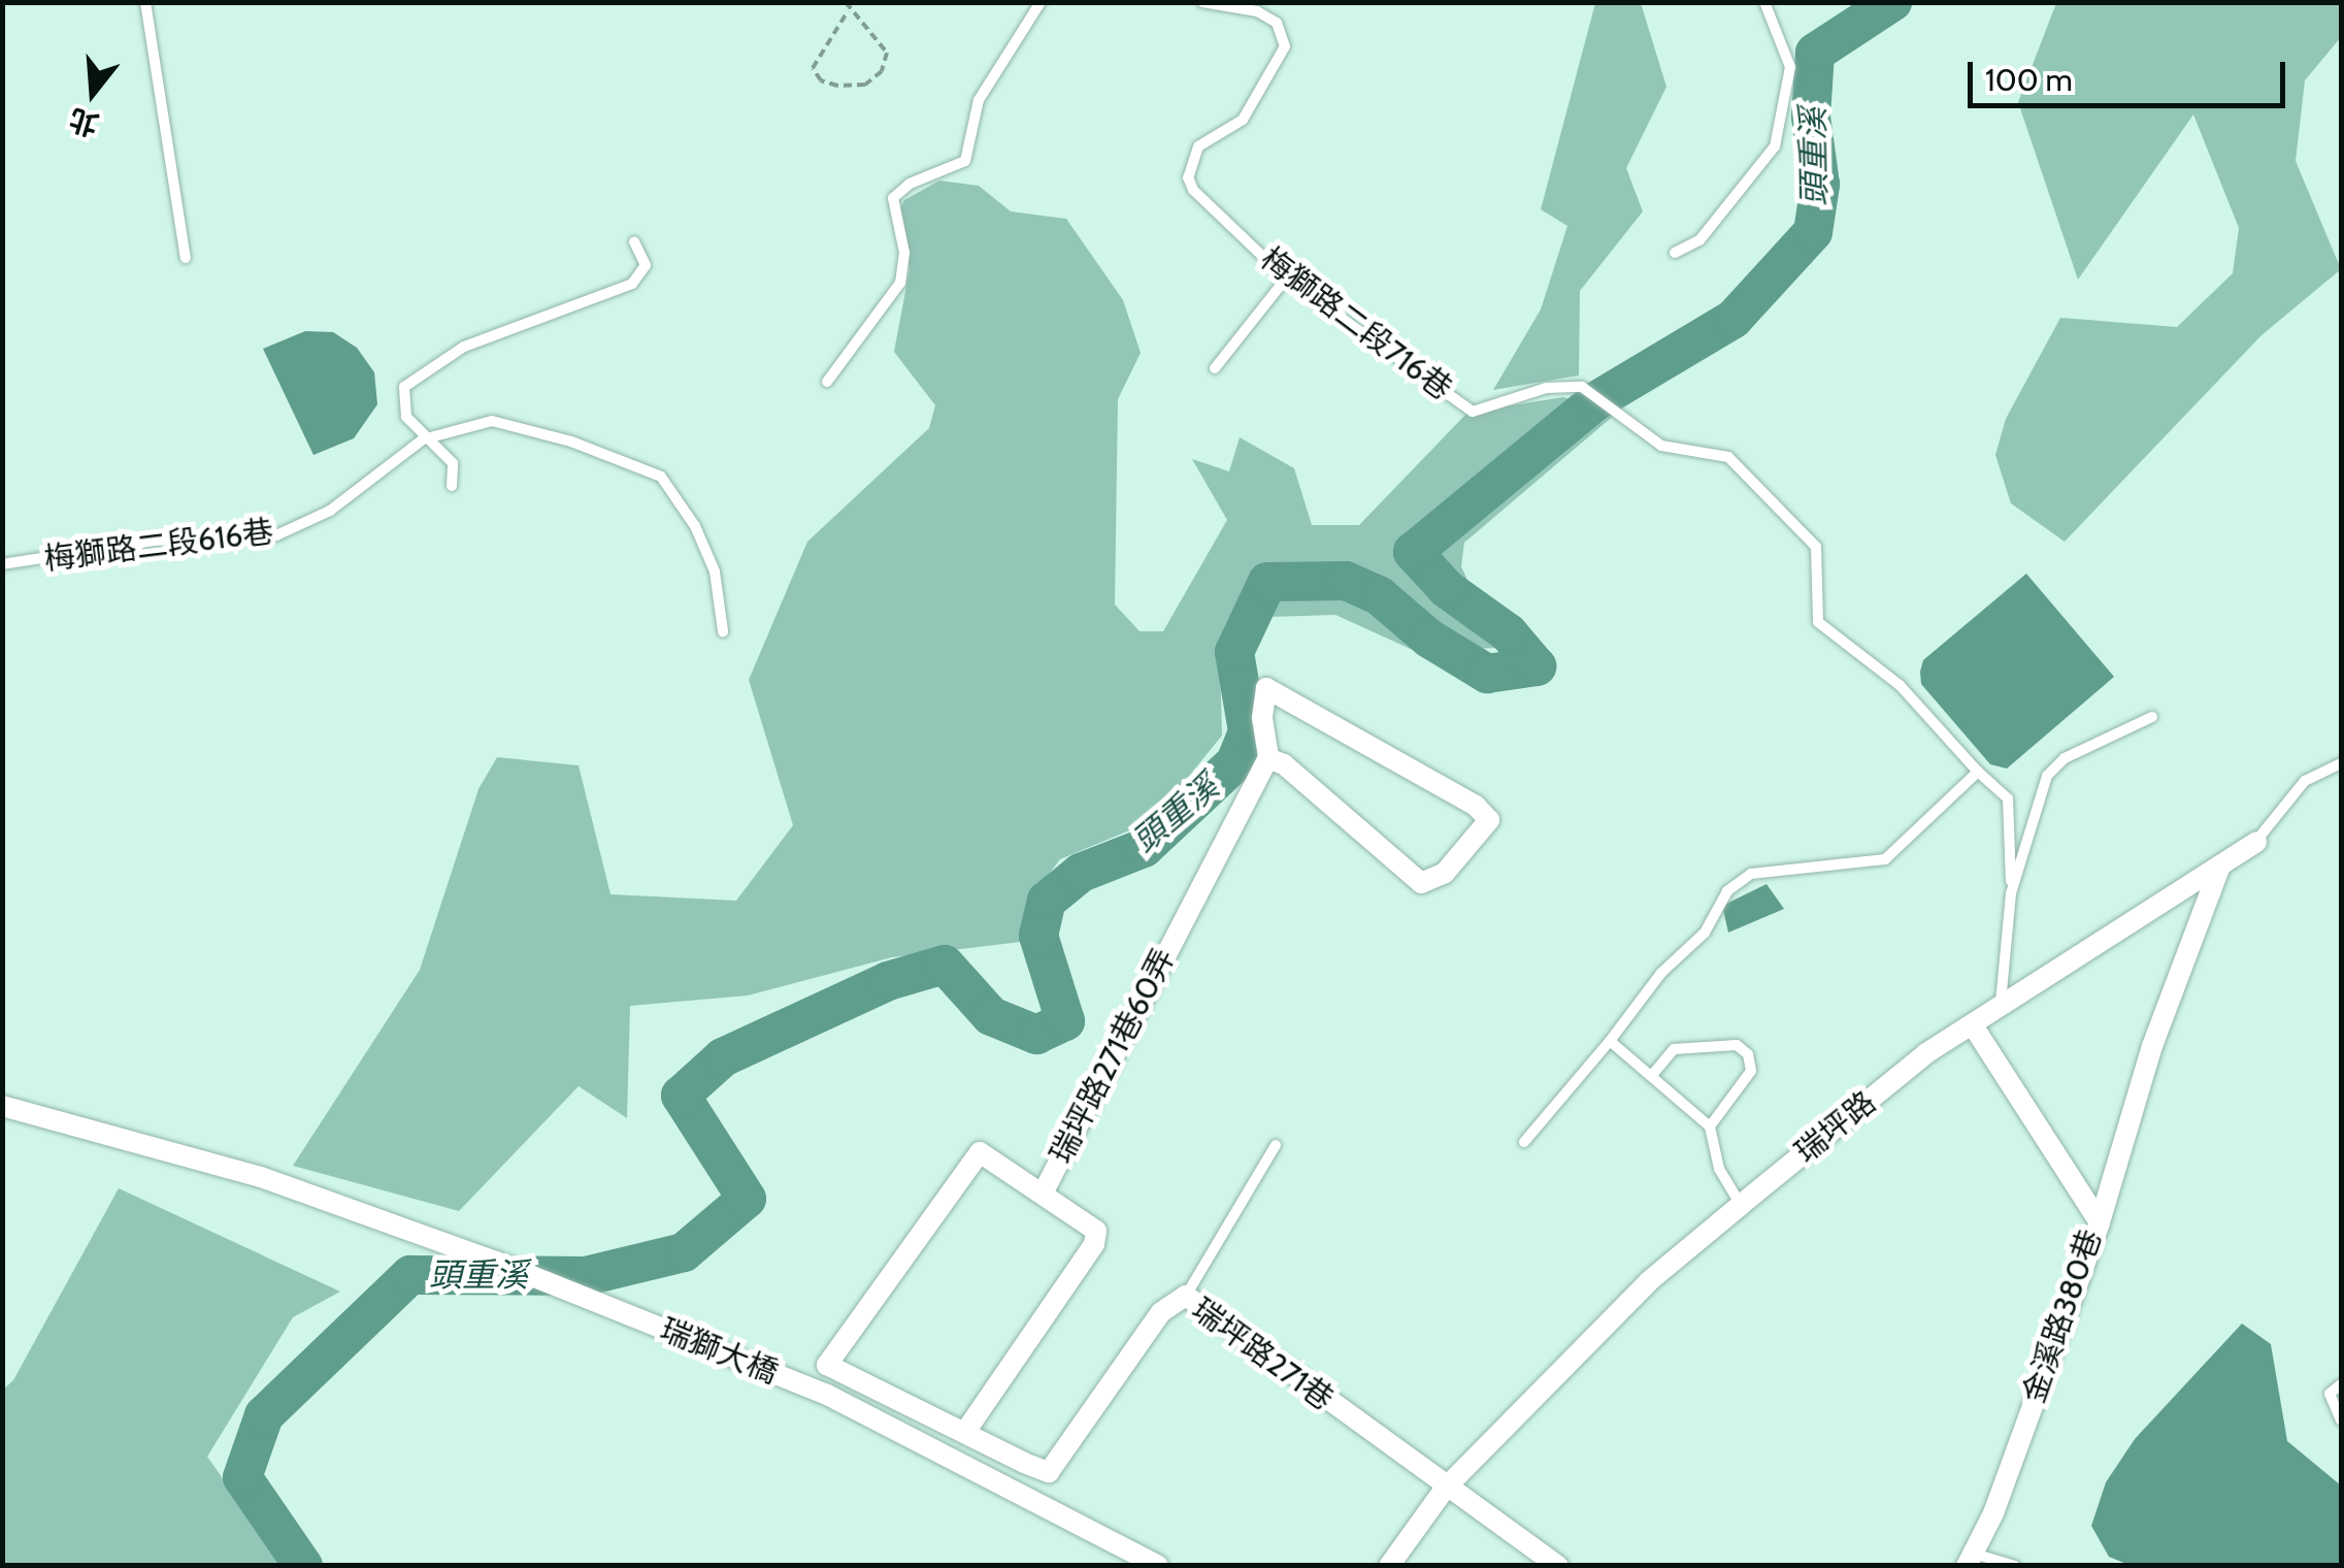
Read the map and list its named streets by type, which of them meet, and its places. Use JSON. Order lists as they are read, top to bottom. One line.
{"streets":{"street":["瑞坪路271巷60弄","瑞坪路","金溪路380巷","瑞獅大橋","瑞坪路271巷"],"lane":["梅獅路二段716巷","梅獅路二段616巷"]},"crossings":[["瑞坪路271巷60弄","瑞坪路271巷"],["瑞坪路","金溪路380巷"],["瑞坪路","瑞坪路271巷"]],"water":["頭重溪"],"scale_bar":"100 m","north":"bottom"}
